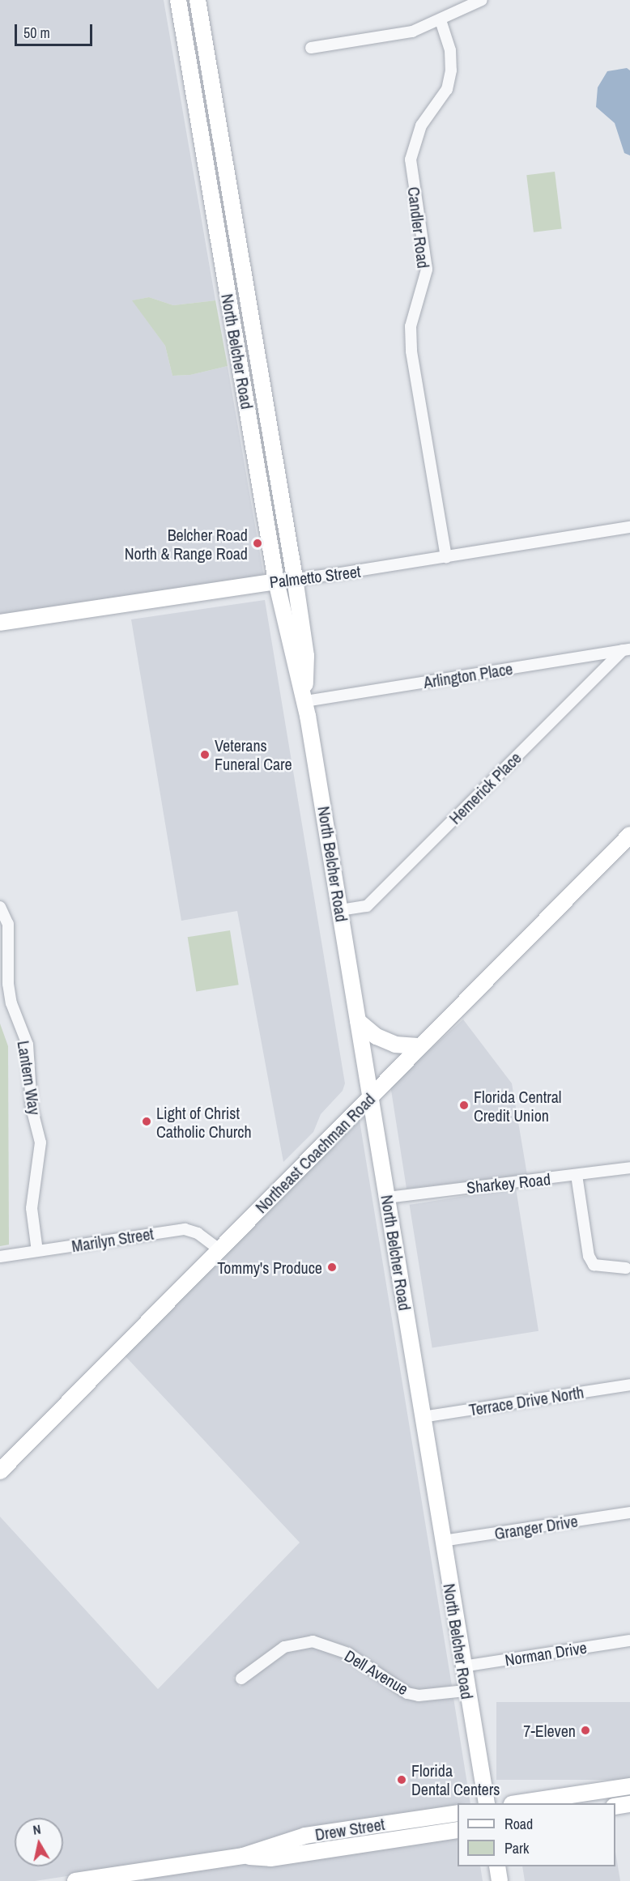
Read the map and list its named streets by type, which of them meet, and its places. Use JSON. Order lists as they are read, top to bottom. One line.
{"streets":{"main road":["North Belcher Road","Palmetto Street","Northeast Coachman Road","Drew Street"],"street":["Candler Road","Arlington Place","Hemerick Place","Lantern Way","Sharkey Road","Marilyn Street","Terrace Drive North","Granger Drive","Norman Drive","Dell Avenue"]},"crossings":[["Candler Road","Palmetto Street"],["North Belcher Road","Palmetto Street"],["North Belcher Road","Arlington Place"],["North Belcher Road","Hemerick Place"],["North Belcher Road","Northeast Coachman Road"],["North Belcher Road","Sharkey Road"],["North Belcher Road","Terrace Drive North"],["North Belcher Road","Granger Drive"],["North Belcher Road","Norman Drive"],["North Belcher Road","Dell Avenue"],["Arlington Place","Hemerick Place"],["Lantern Way","Marilyn Street"],["Northeast Coachman Road","Marilyn Street"]],"places":["Belcher Road North & Range Road","Veterans Funeral Care","Florida Central Credit Union","Light of Christ Catholic Church","Tommy's Produce","7-Eleven","Florida Dental Centers"],"legend":["Road","Park"],"scale_bar":"50 m","north":"top"}
